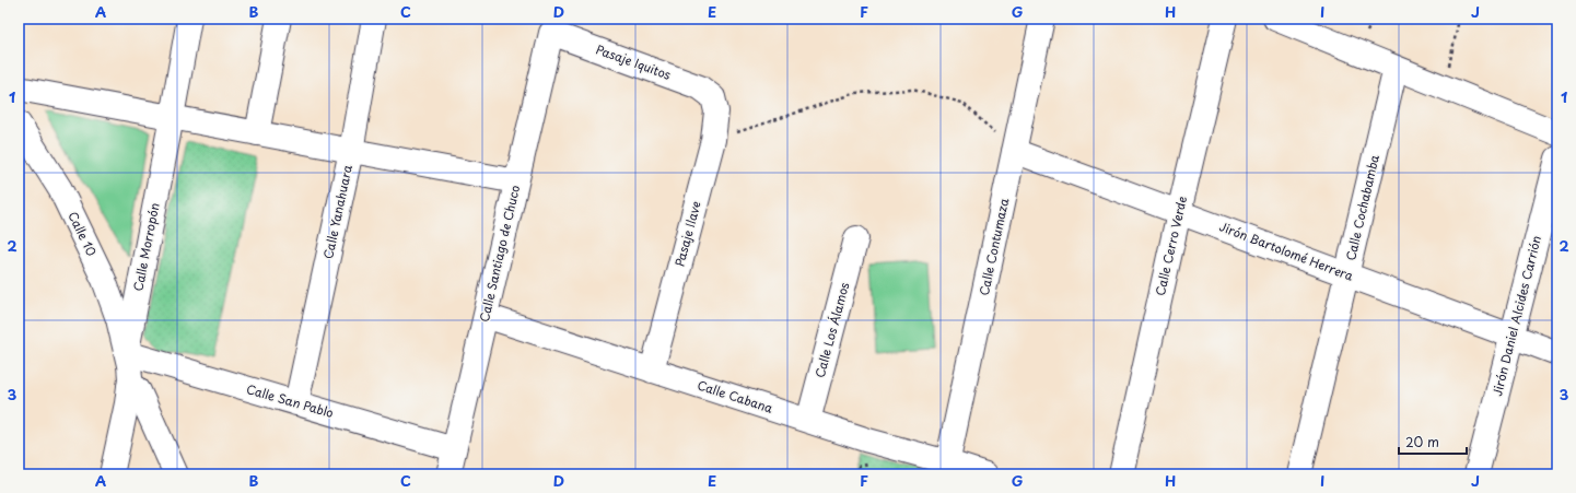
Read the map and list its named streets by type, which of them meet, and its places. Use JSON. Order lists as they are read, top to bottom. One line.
{"streets":{"street":["Pasaje Iquitos","Calle Cochabamba","Calle Yanahuara","Calle 10","Pasaje Ilave","Calle Cerro Verde","Calle Morropón","Calle Contumaza","Jirón Bartolomé Herrera","Calle Santiago de Chuco","Jirón Daniel Alcides Carrión","Calle Los Álamos","Calle Cabana","Calle San Pablo"]},"crossings":[["Pasaje Iquitos","Pasaje Ilave"],["Pasaje Iquitos","Calle Santiago de Chuco"],["Calle Cochabamba","Jirón Bartolomé Herrera"],["Calle Yanahuara","Calle San Pablo"],["Calle 10","Calle Morropón"],["Calle 10","Calle San Pablo"],["Pasaje Ilave","Calle Cabana"],["Calle Cerro Verde","Jirón Bartolomé Herrera"],["Calle Morropón","Calle San Pablo"],["Calle Contumaza","Jirón Bartolomé Herrera"],["Calle Contumaza","Calle Cabana"],["Jirón Bartolomé Herrera","Jirón Daniel Alcides Carrión"],["Calle Santiago de Chuco","Calle Cabana"],["Calle Santiago de Chuco","Calle San Pablo"],["Calle Los Álamos","Calle Cabana"]],"scale_bar":"20 m","grid":{"columns":["A","B","C","D","E","F","G","H","I","J"],"rows":["1","2","3"]}}
